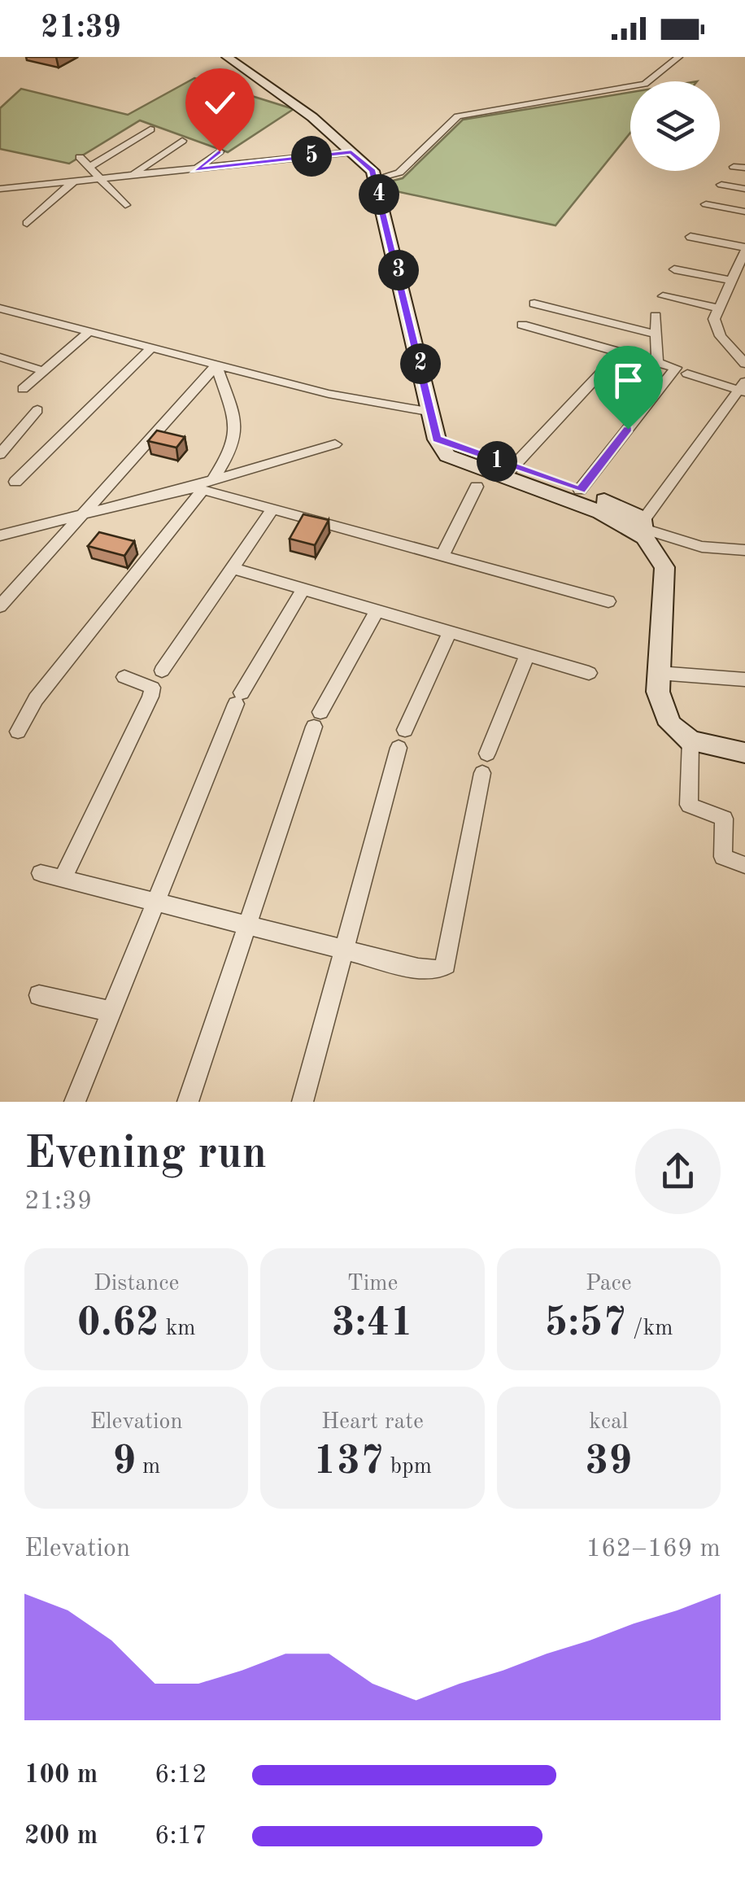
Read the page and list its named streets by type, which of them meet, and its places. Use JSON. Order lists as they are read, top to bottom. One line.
{"page":{"status":"21:39","pins":["5","4","3","2","1"],"heading":["Evening run","21:39"],"stats":[["Distance","0.62 km"],["Time","3:41"],["Pace","5:57 /km"],["Elevation","9 m"],["Heart rate","137 bpm"],["kcal","39"]],"chart":["Elevation","162–169 m"],"list":[{"name":"100 m","note":"6:12"},{"name":"200 m","note":"6:17"}]}}
